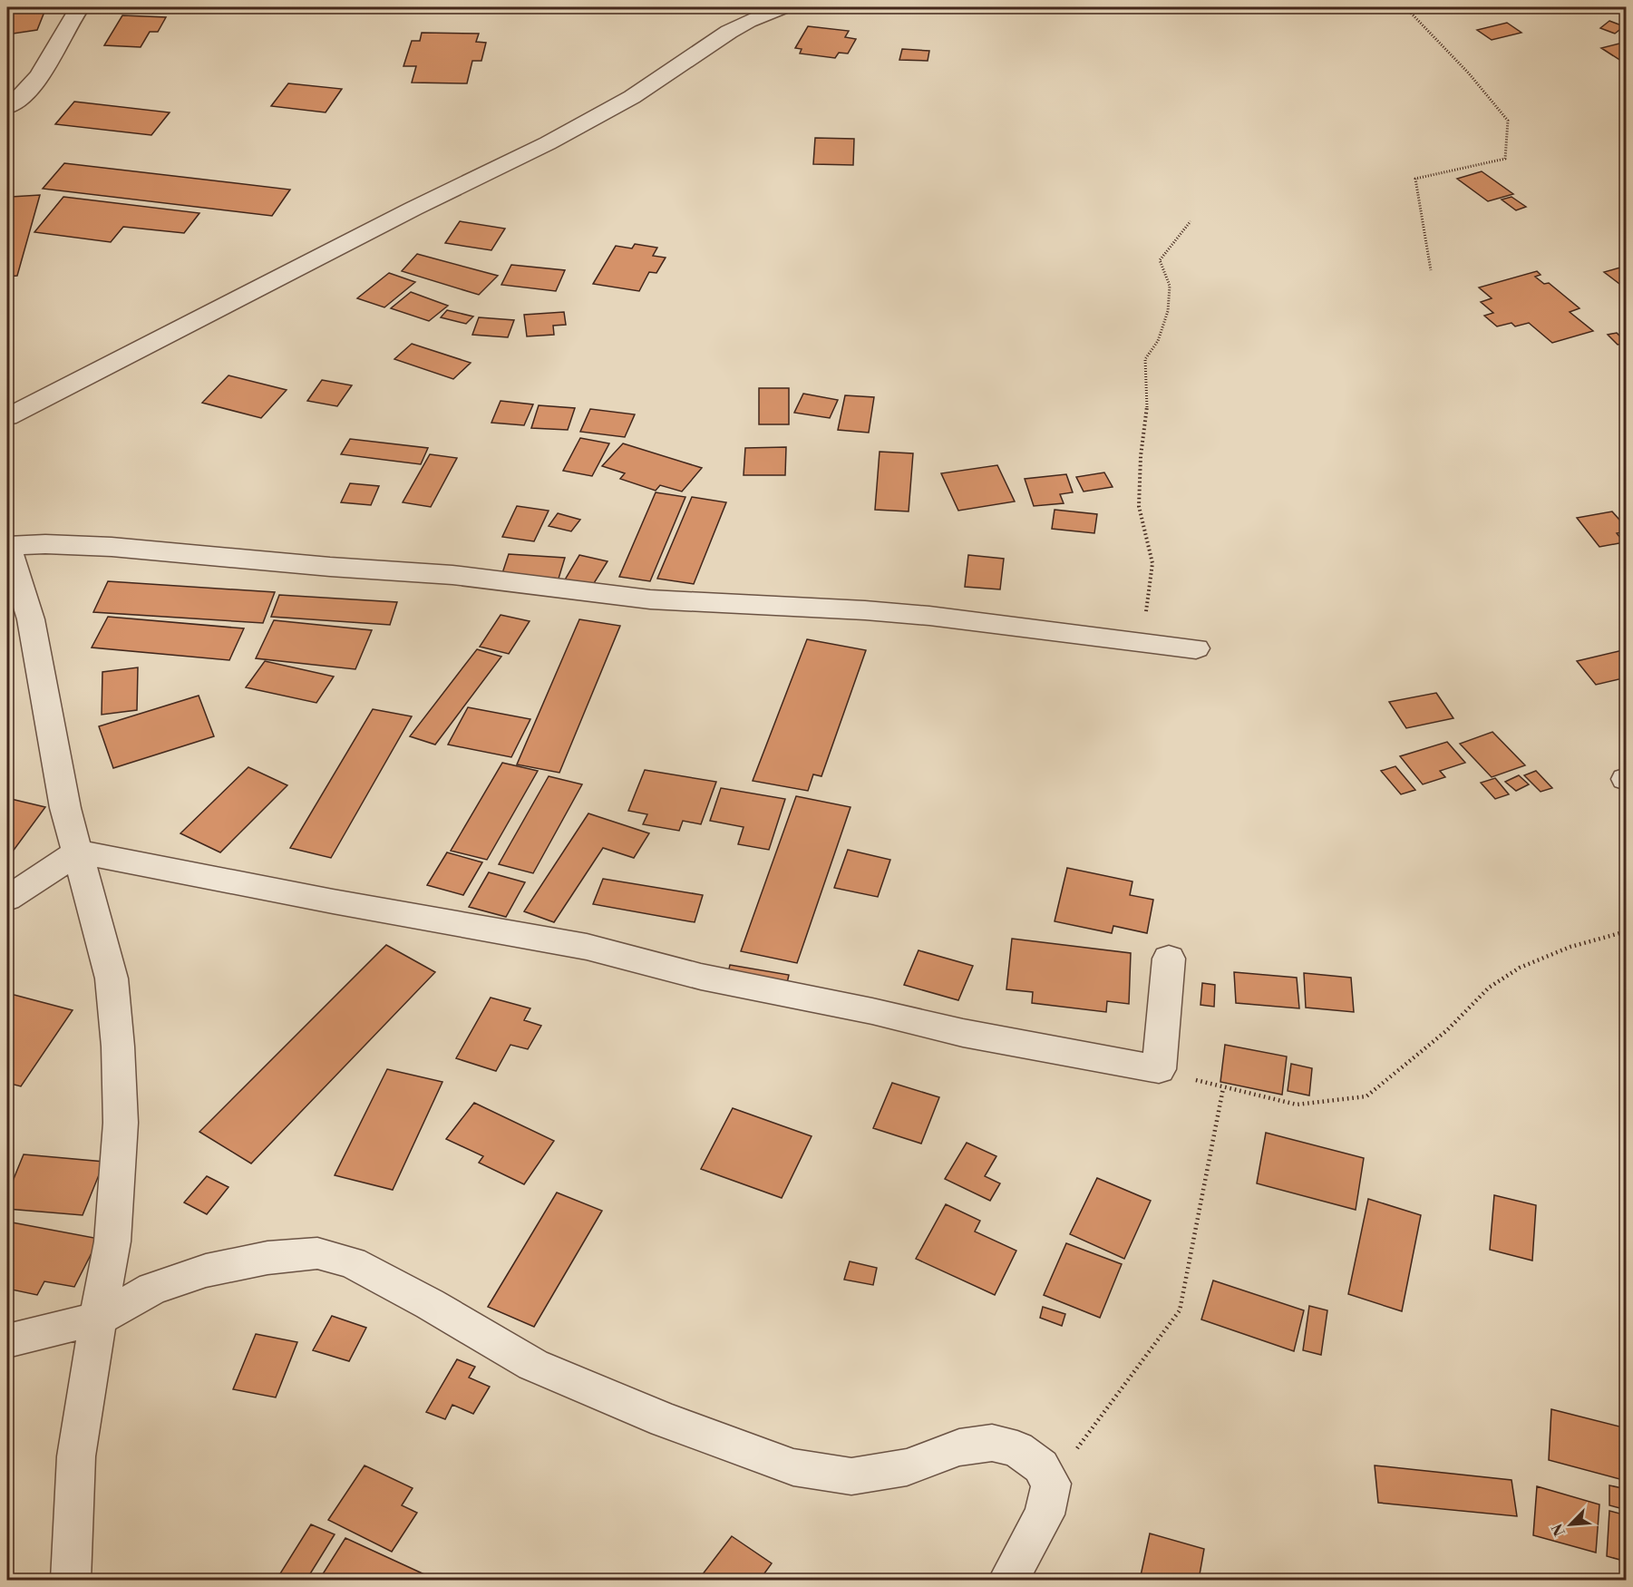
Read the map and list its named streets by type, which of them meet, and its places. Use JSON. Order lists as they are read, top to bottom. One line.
{"north":"bottom left"}
